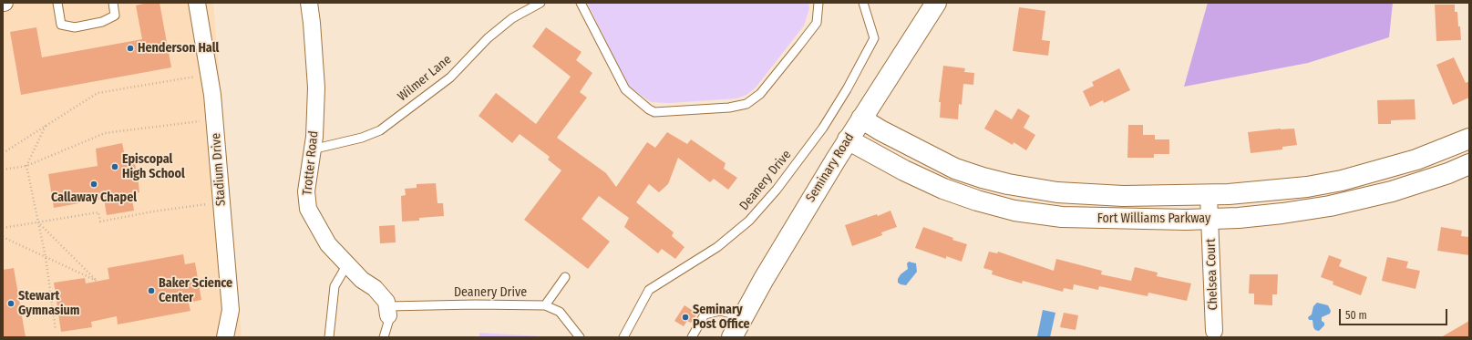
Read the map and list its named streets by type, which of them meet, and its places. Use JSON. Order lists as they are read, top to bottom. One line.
{"streets":{"street":["Trotter Road","Seminary Road","Stadium Drive","Fort Williams Parkway","Chelsea Court"],"lane":["Wilmer Lane","Deanery Drive"]},"crossings":[["Wilmer Lane","Trotter Road"],["Trotter Road","Deanery Drive"],["Seminary Road","Fort Williams Parkway"],["Fort Williams Parkway","Chelsea Court"]],"places":["Henderson Hall","Episcopal High School","Callaway Chapel","Baker Science Center","Stewart Gymnasium","Seminary Post Office"],"scale_bar":"50 m"}
